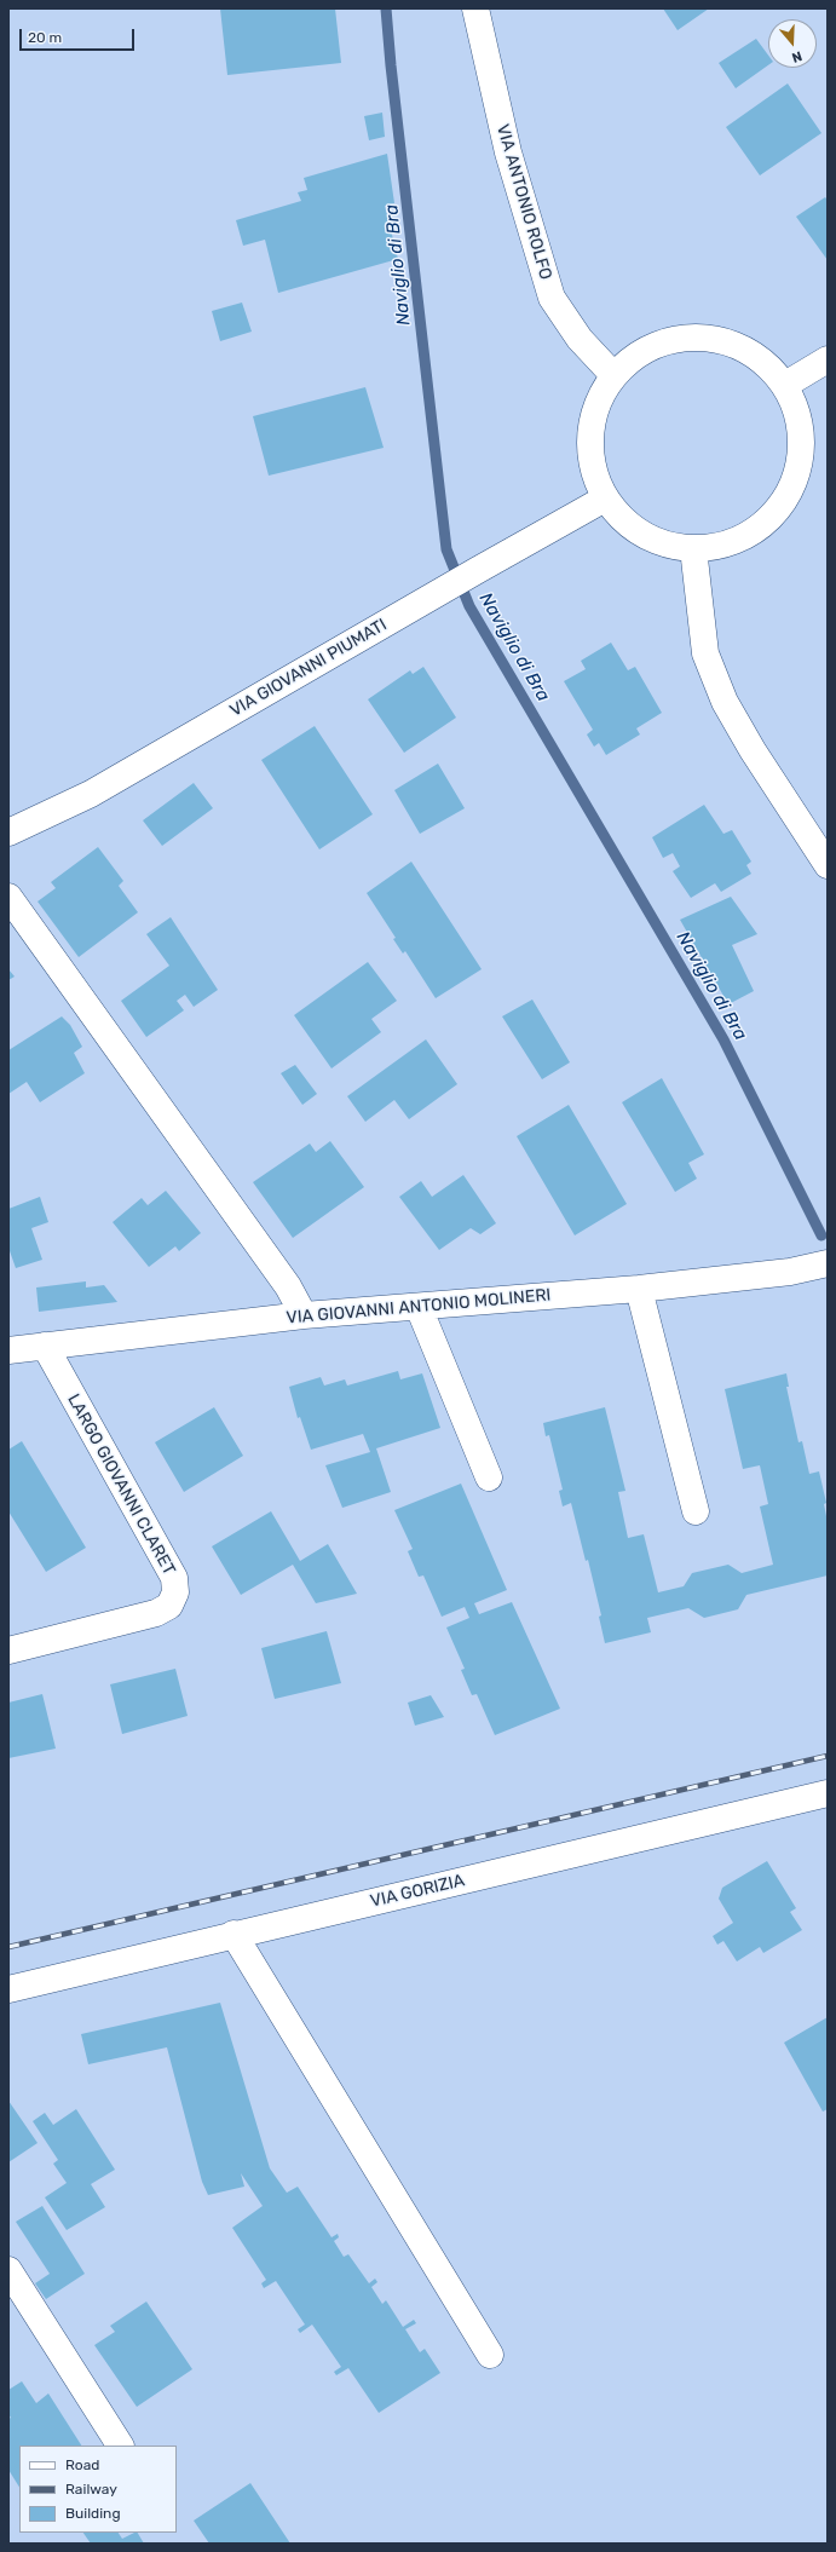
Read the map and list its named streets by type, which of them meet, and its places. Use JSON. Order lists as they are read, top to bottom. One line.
{"streets":{"street":["VIA ANTONIO ROLFO","VIA GIOVANNI PIUMATI","VIA GIOVANNI ANTONIO MOLINERI","LARGO GIOVANNI CLARET","VIA GORIZIA"]},"crossings":[["VIA GIOVANNI ANTONIO MOLINERI","LARGO GIOVANNI CLARET"]],"water":["Naviglio di Bra"],"legend":["Road","Railway","Building"],"scale_bar":"20 m","north":"bottom"}
